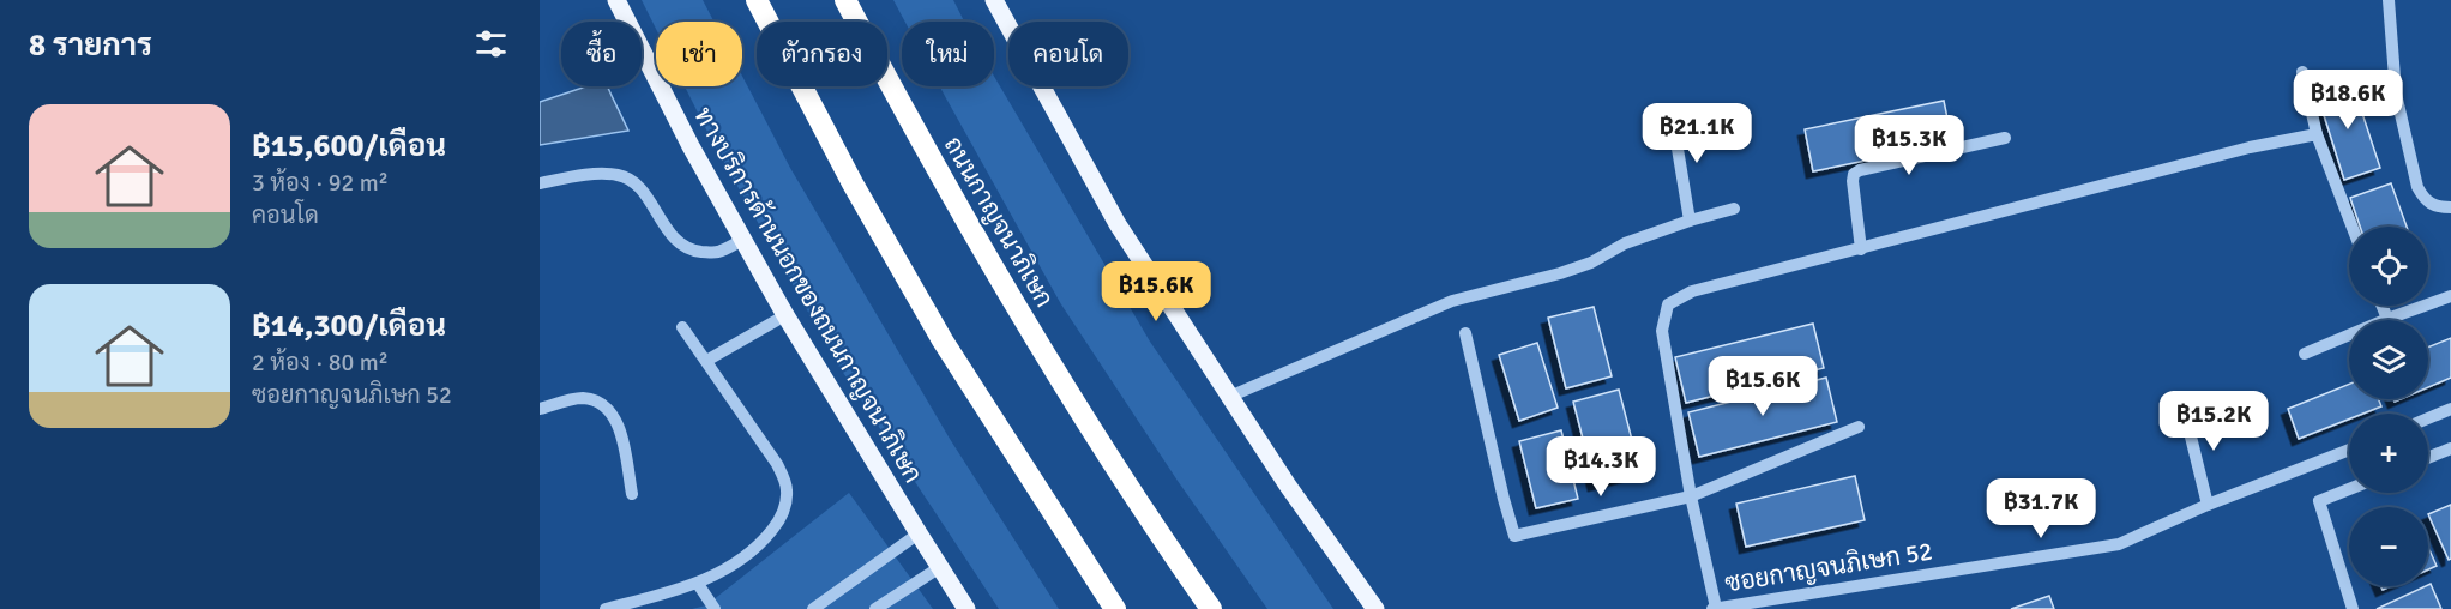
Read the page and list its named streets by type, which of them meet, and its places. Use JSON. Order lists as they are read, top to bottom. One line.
{"streets":{"highway":["ถนนกาญจนาภิเษก"],"main road":["ทางบริการด้านนอกของถนนกาญจนาภิเษก"],"street":["ซอยกาญจนภิเษก 52"]},"page":{"heading":"8 รายการ","chip":["ซื้อ","เช่า","ตัวกรอง","ใหม่","คอนโด"],"price":["฿18.6K","฿21.1K","฿15.3K","฿15.6K","฿15.6K","฿15.2K","฿14.3K","฿31.7K"],"list":[{"name":"฿15,600/เดือน","note":"3 ห้อง · 92 m² · คอนโด"},{"name":"฿14,300/เดือน","note":"2 ห้อง · 80 m² · ซอยกาญจนภิเษก 52"}],"map_buttons":["+","−"]}}
